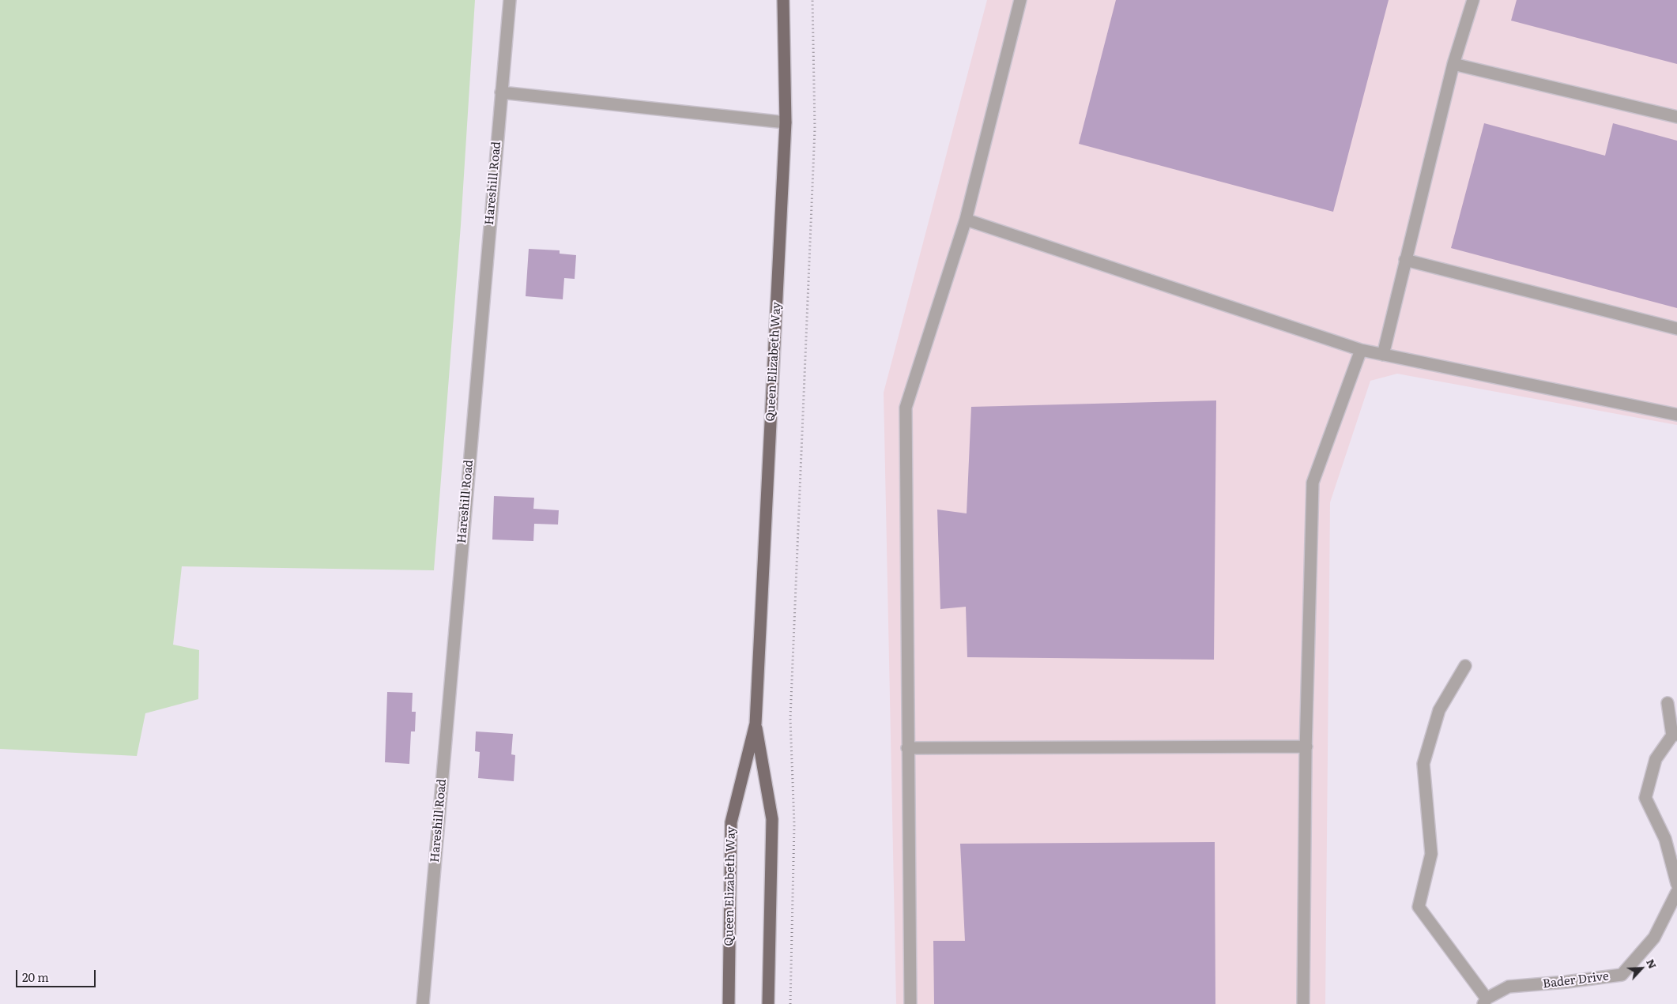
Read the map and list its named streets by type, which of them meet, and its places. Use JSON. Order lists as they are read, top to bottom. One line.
{"streets":{"main road":["Queen Elizabeth Way"],"street":["Hareshill Road","Bader Drive"]},"scale_bar":"20 m","north":"top right"}
